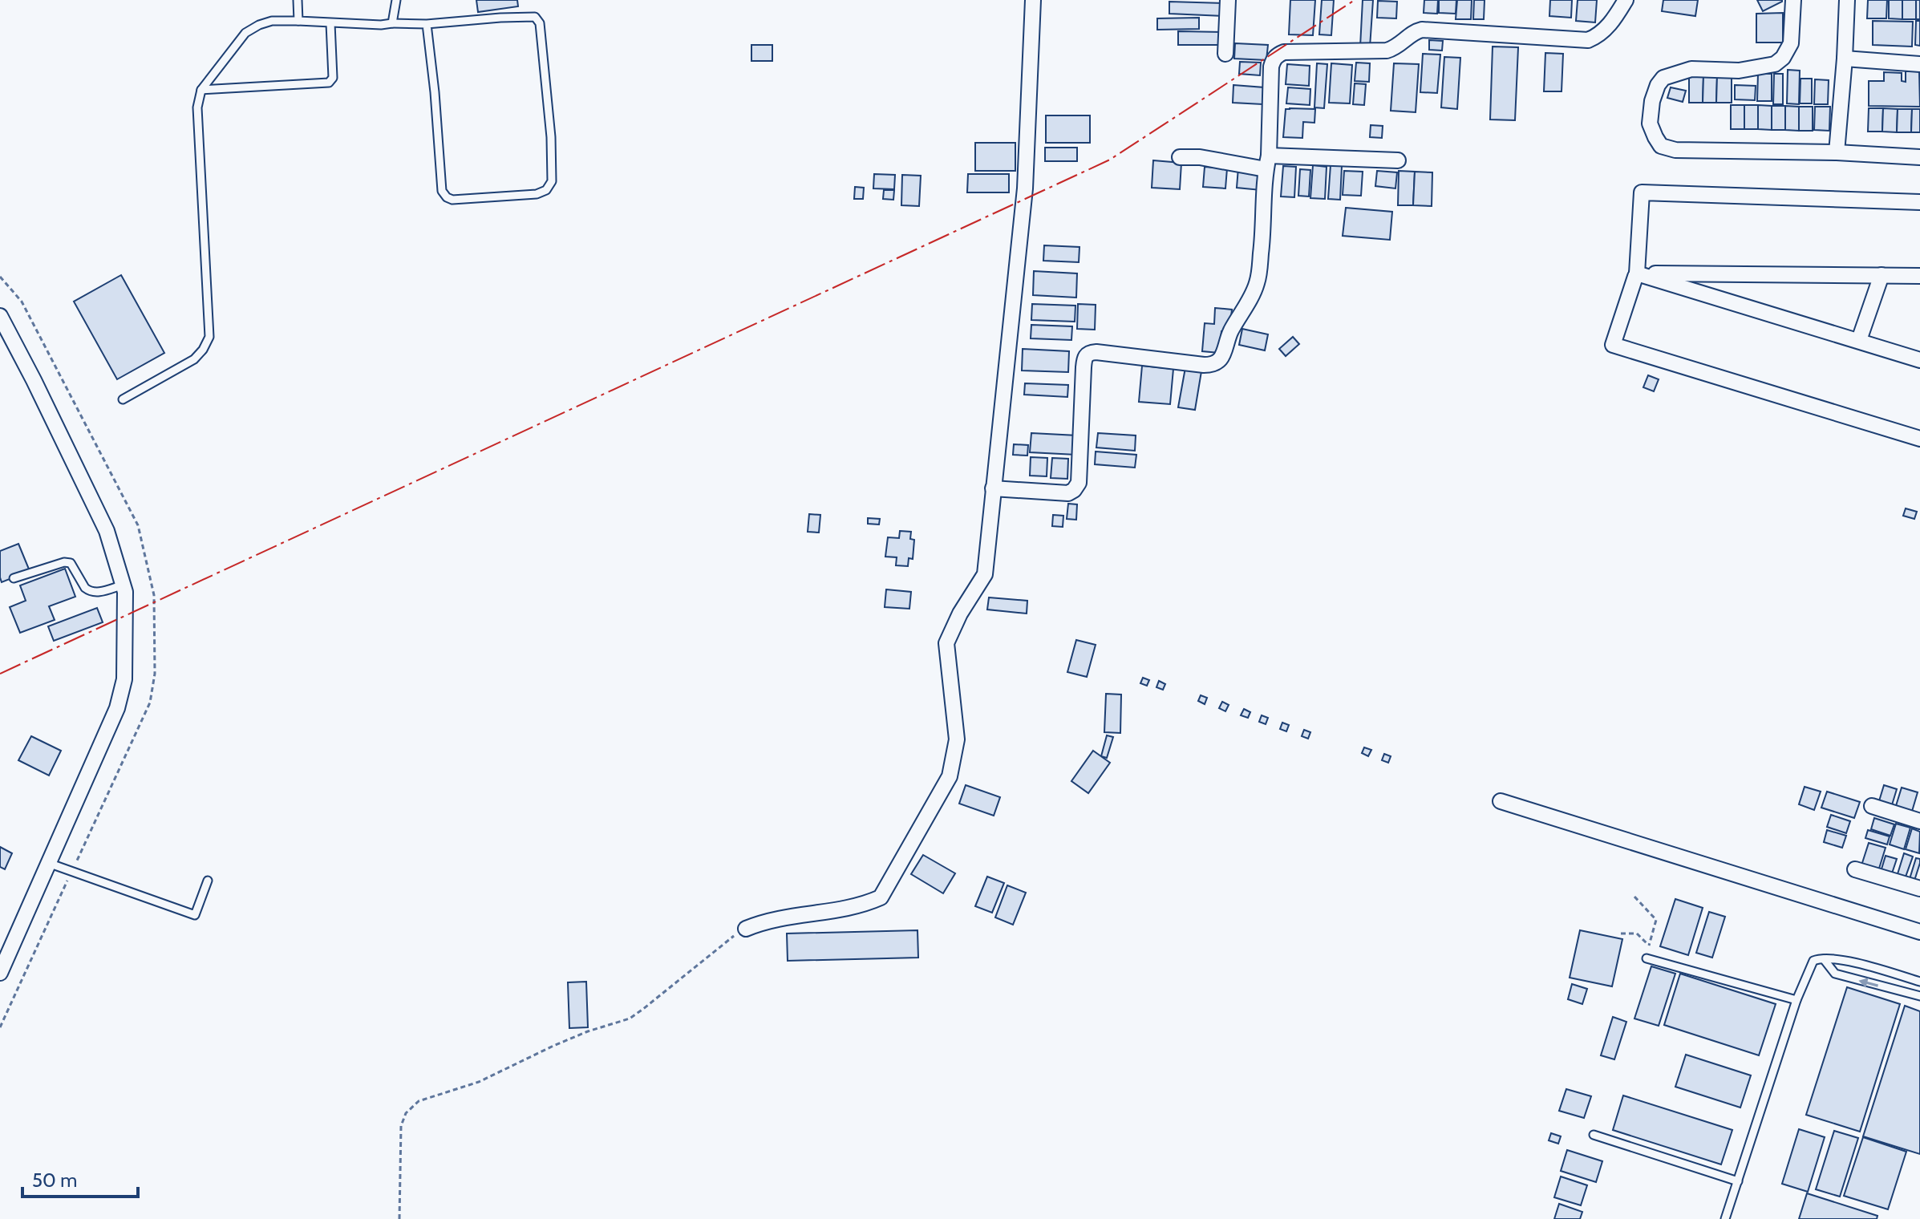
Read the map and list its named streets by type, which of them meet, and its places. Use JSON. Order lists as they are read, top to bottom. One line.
{"scale_bar":"50 m"}
